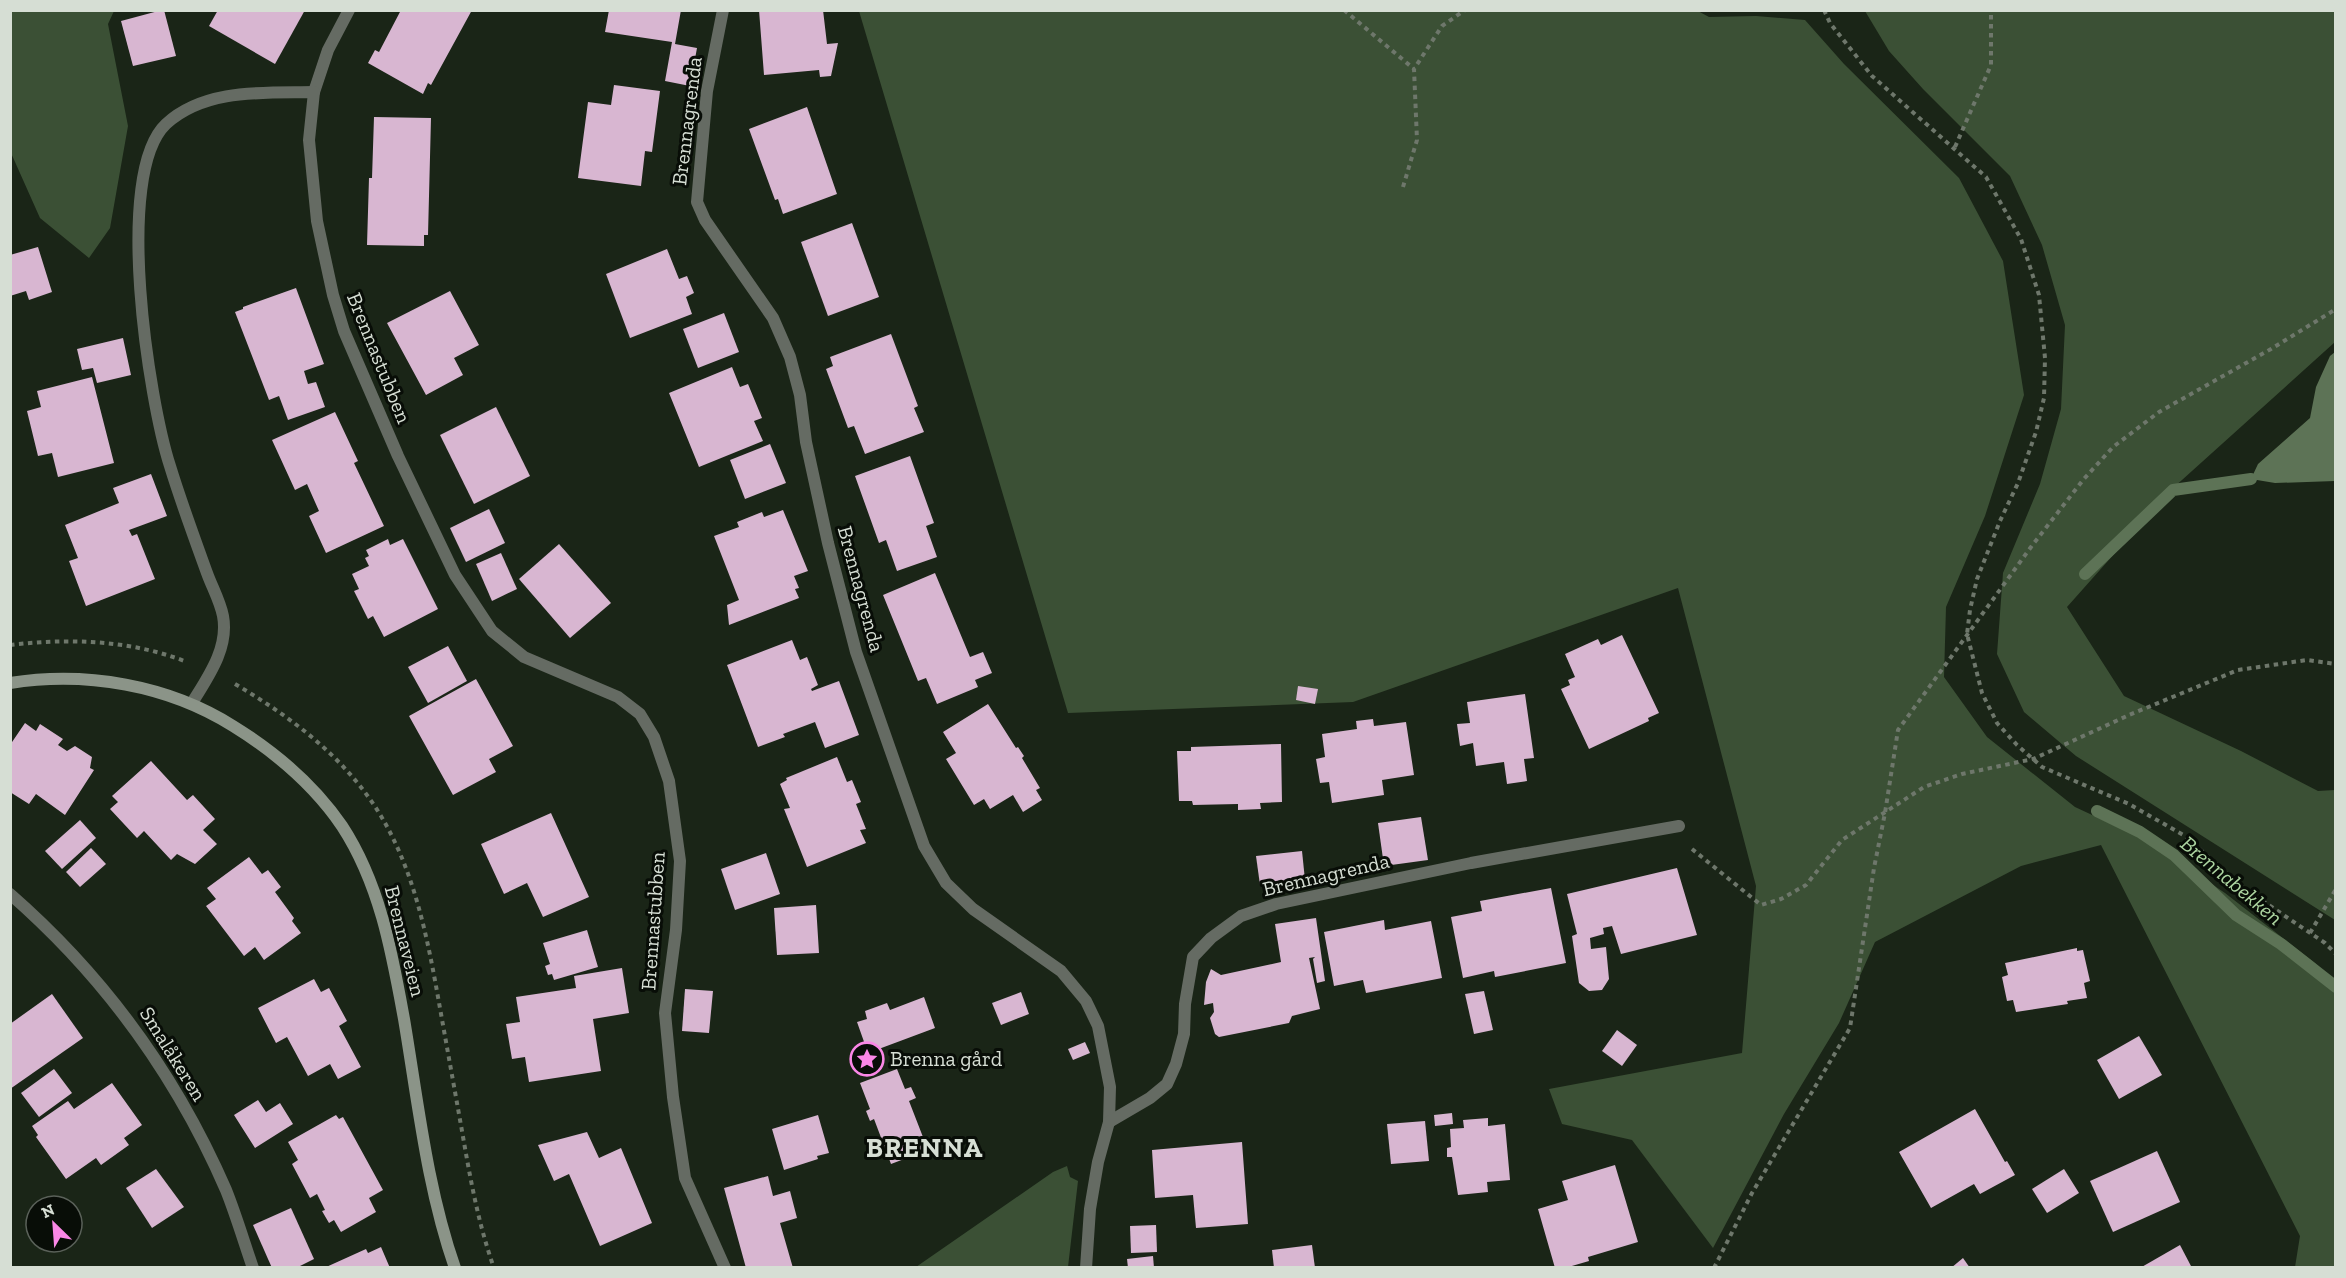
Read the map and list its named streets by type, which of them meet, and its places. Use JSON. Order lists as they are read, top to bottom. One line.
{"streets":{"street":["Brennaveien"],"lane":["Brennagrenda","Brennastubben","Smalåkeren"]},"districts":["BRENNA"],"water":["Brennabekken"],"places":{"place":["Brenna gård"]},"north":"top left"}
